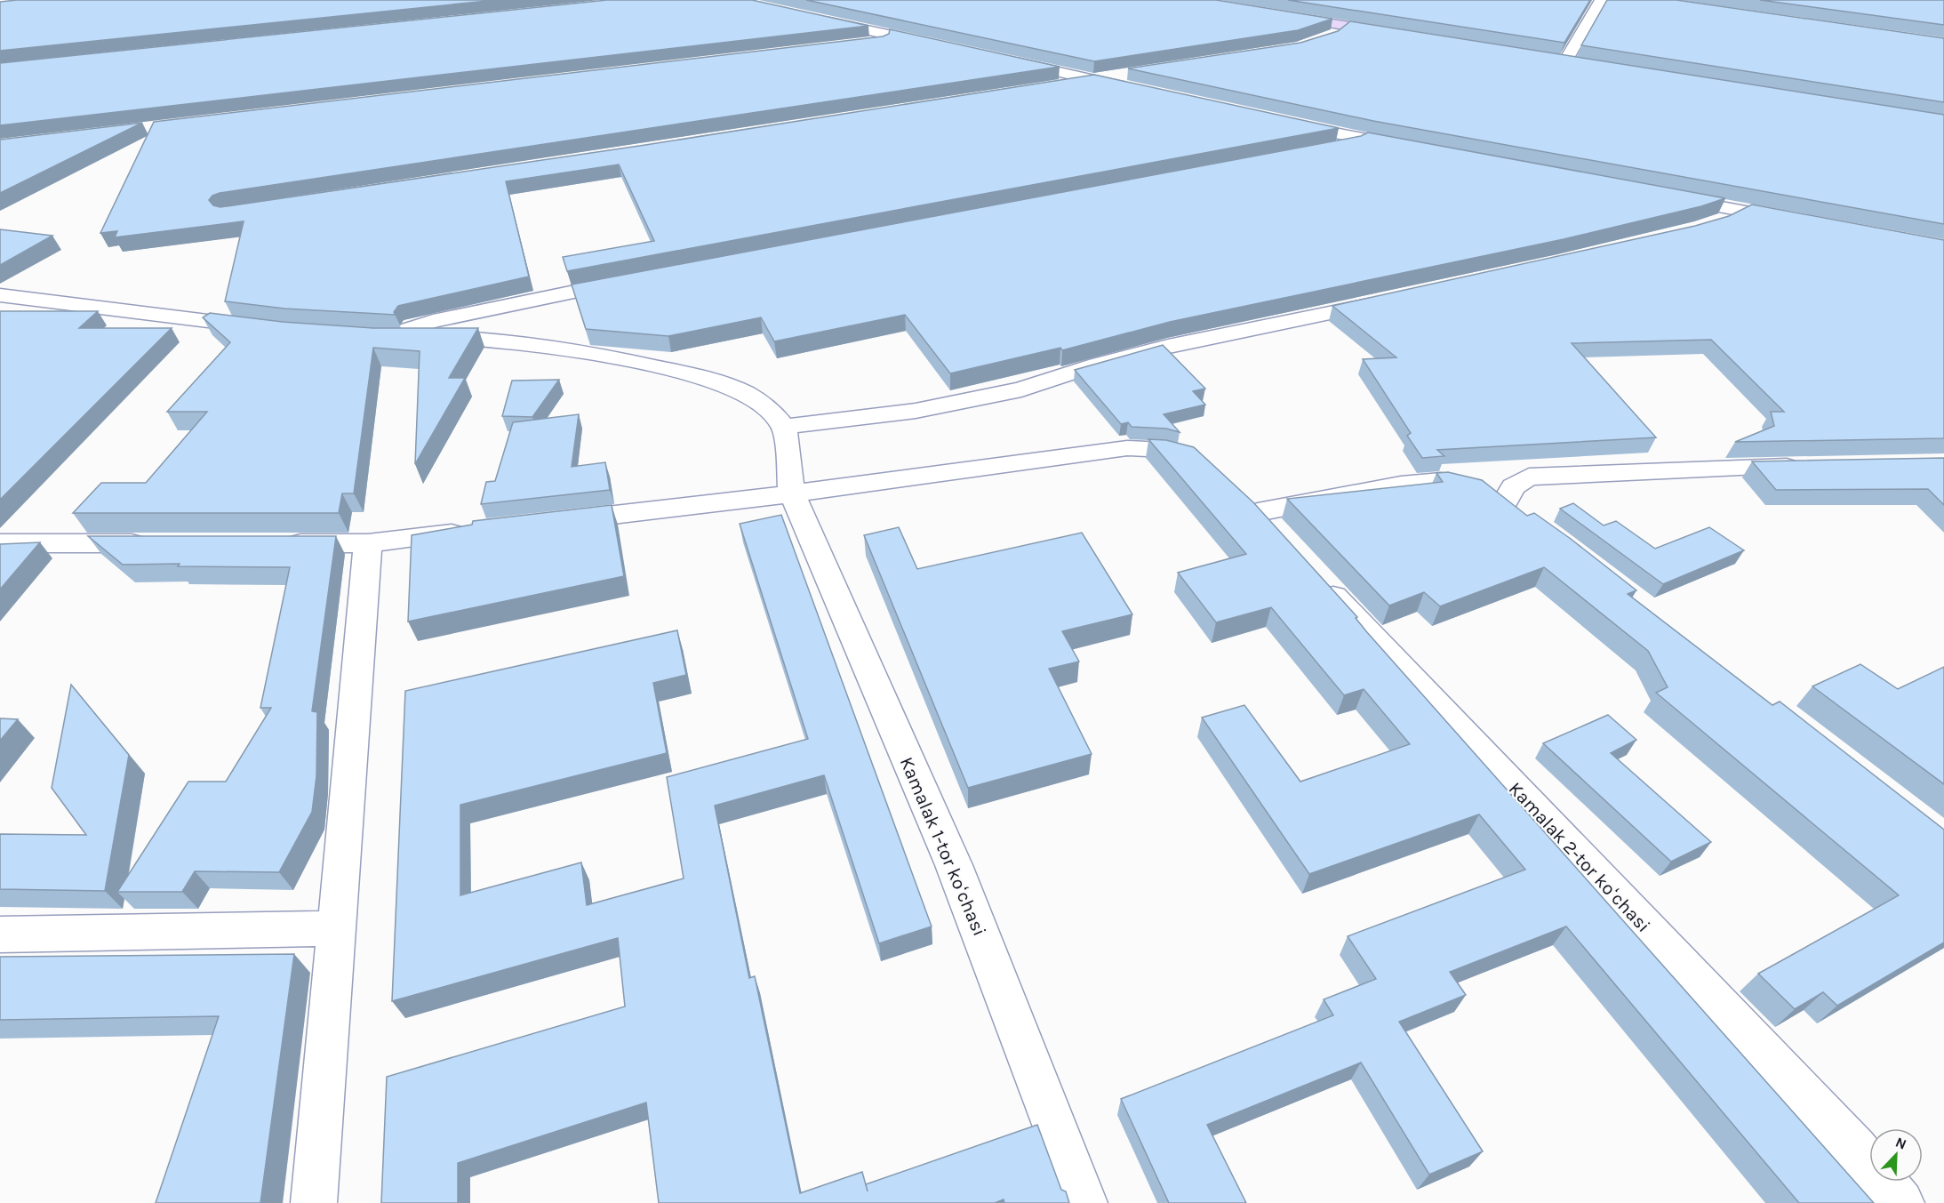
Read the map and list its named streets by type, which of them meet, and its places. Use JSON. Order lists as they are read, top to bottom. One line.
{"streets":{"street":["Kamalak 1-tor koʻchasi","Kamalak 2-tor koʻchasi"]},"north":"top right"}
